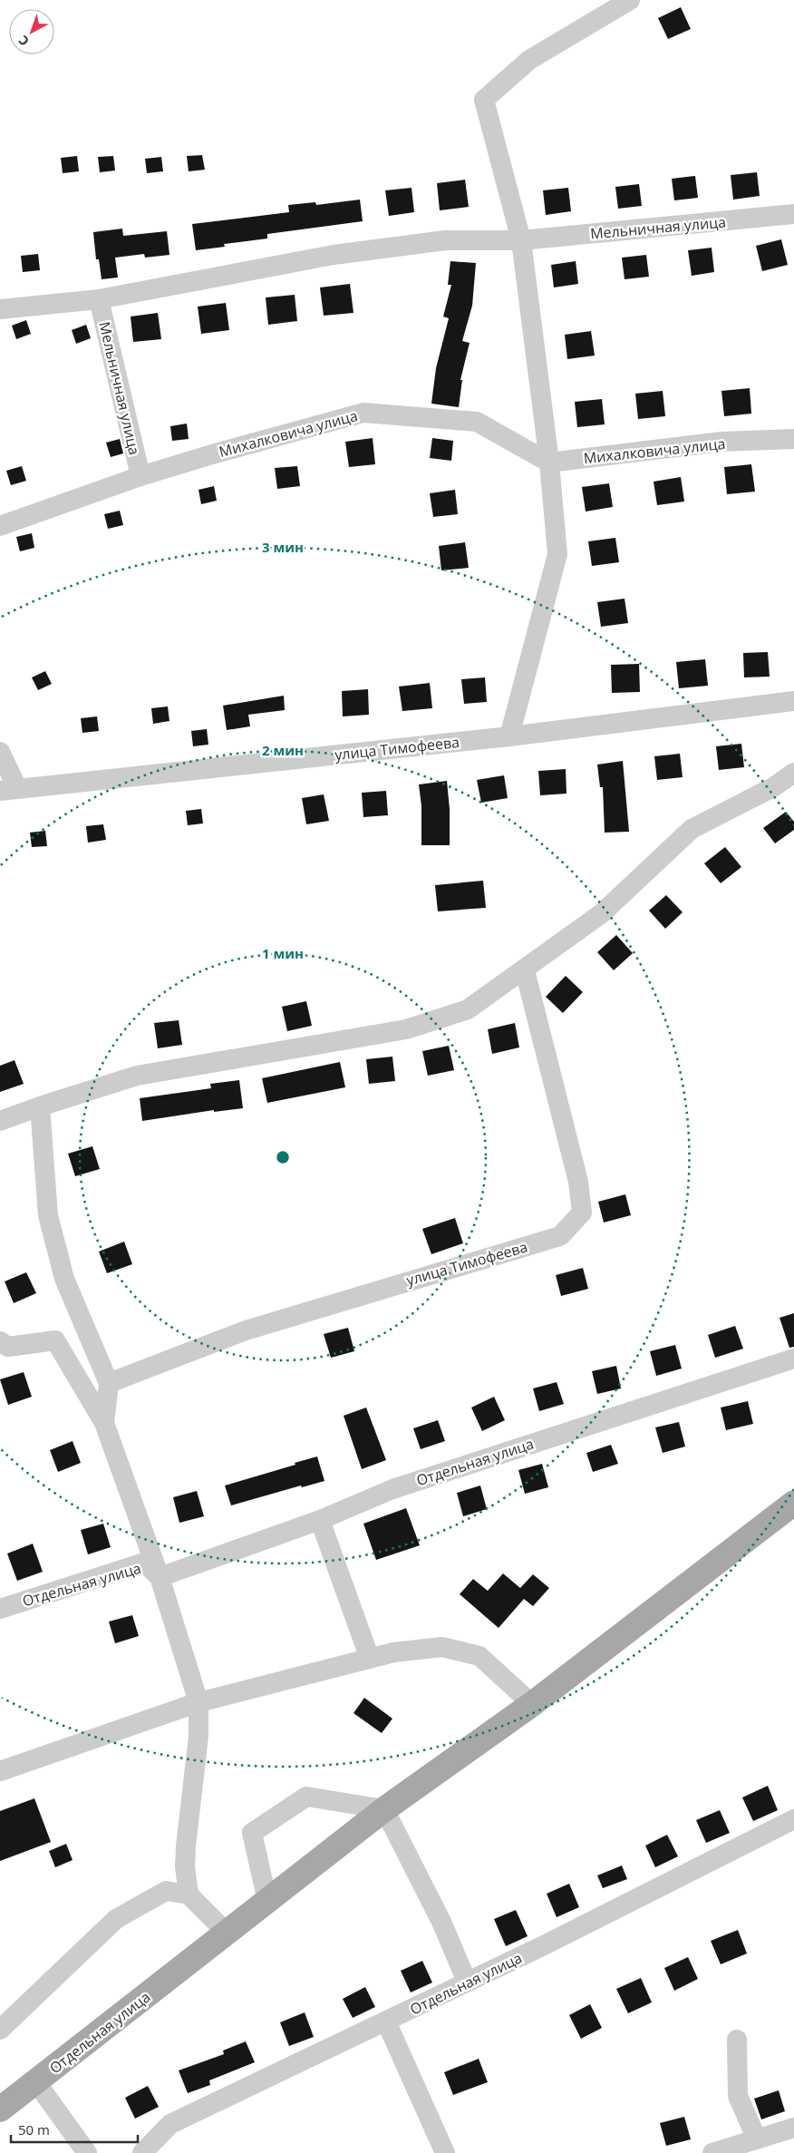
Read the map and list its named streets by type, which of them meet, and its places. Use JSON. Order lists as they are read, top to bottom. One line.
{"streets":{"main road":["Отдельная улица"],"street":["Мельничная улица","Михалковича улица","улица Тимофеева"]},"crossings":[["Мельничная улица","Михалковича улица"]],"scale_bar":"50 m","north":"bottom left","rings":["3 мин","2 мин","1 мин"]}
